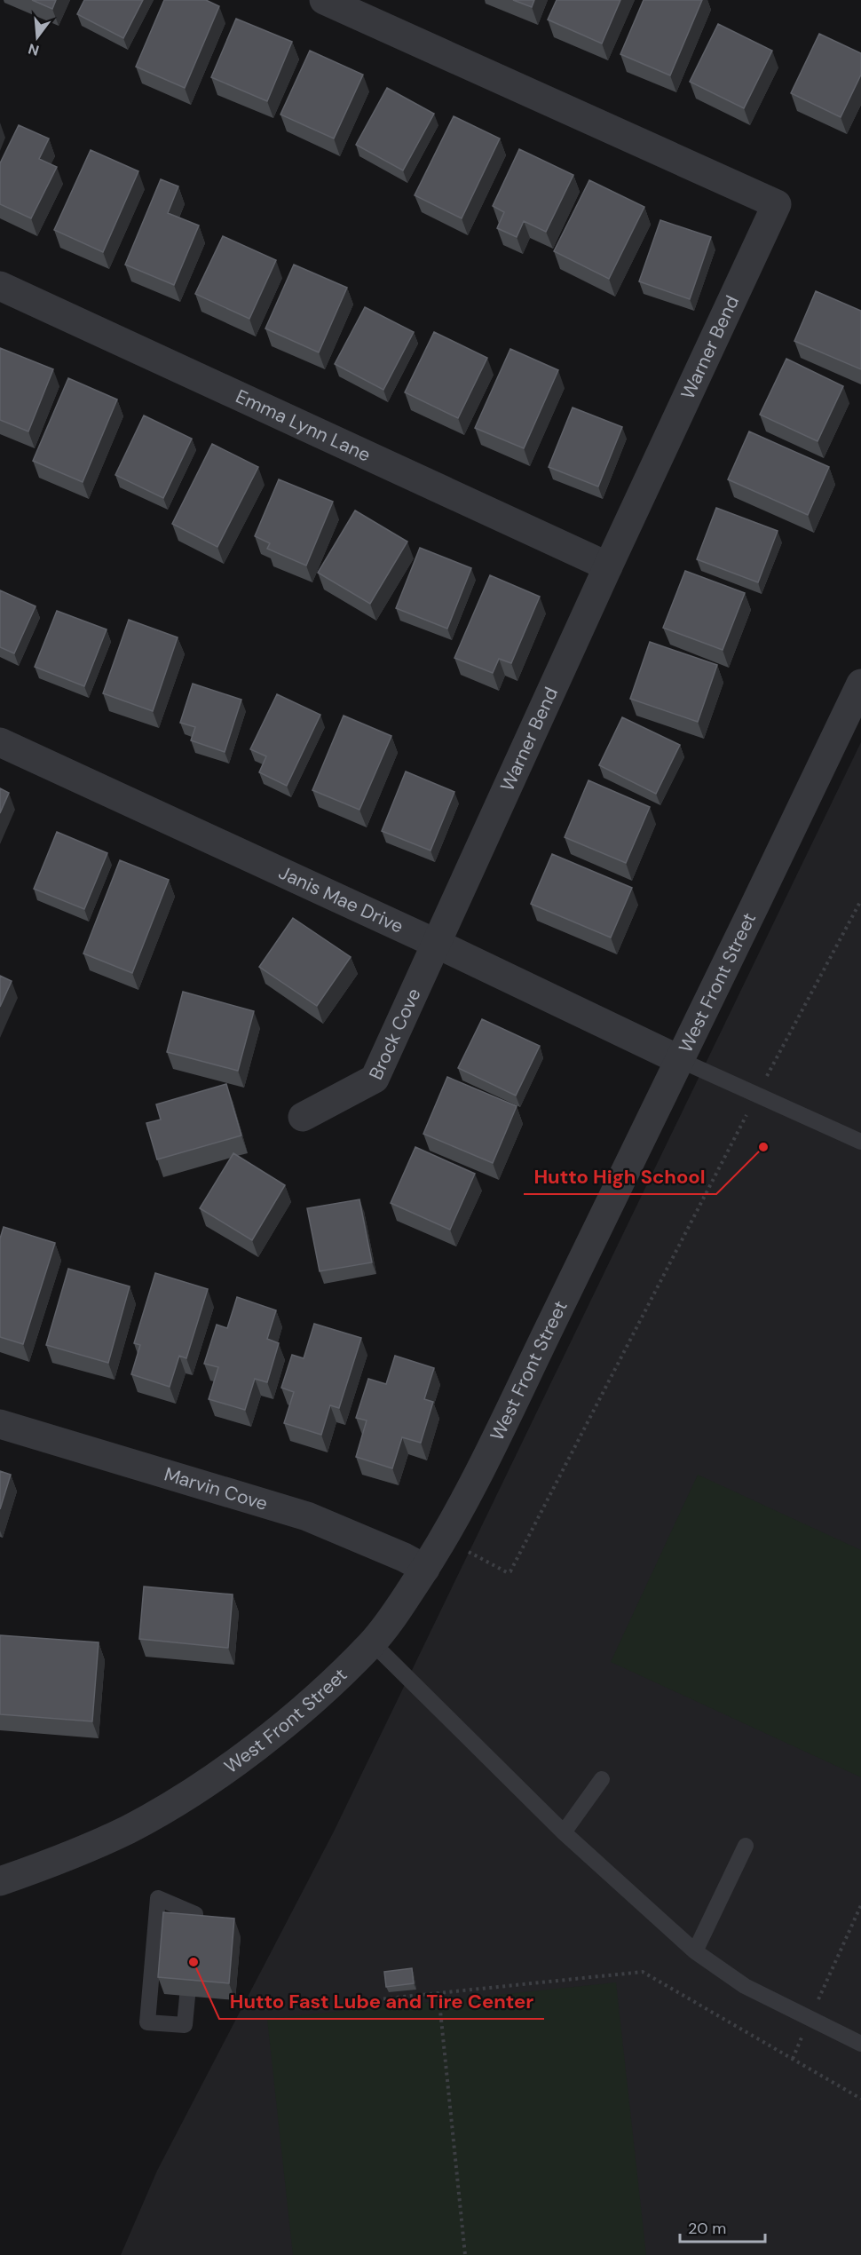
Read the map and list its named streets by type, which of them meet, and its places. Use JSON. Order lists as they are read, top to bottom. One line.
{"streets":{"street":["Warner Bend","Emma Lynn Lane","Janis Mae Drive","West Front Street","Brock Cove","Marvin Cove"]},"crossings":[["Warner Bend","Emma Lynn Lane"],["Warner Bend","Janis Mae Drive"],["Warner Bend","Brock Cove"],["Janis Mae Drive","West Front Street"],["Janis Mae Drive","Brock Cove"],["West Front Street","Marvin Cove"]],"places":["Hutto High School","Hutto Fast Lube and Tire Center"],"scale_bar":"20 m","north":"bottom"}
